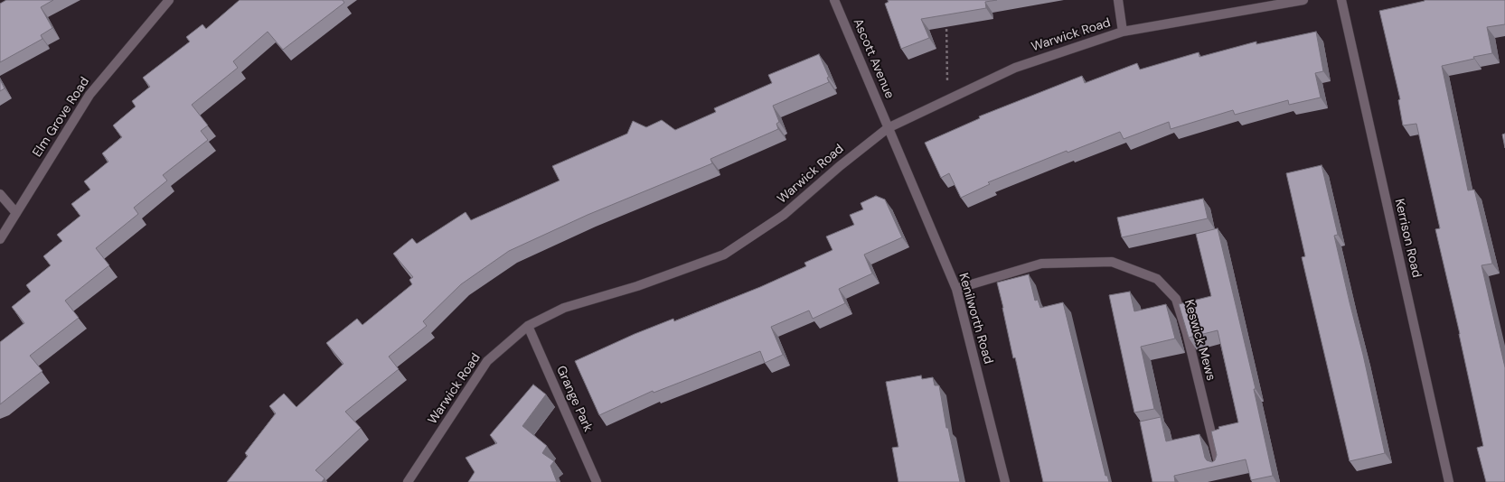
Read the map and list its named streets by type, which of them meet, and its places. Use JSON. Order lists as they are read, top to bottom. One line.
{"streets":{"street":["Warwick Road","Ascott Avenue","Elm Grove Road","Kerrison Road","Kenilworth Road","Keswick Mews","Grange Park"]},"crossings":[["Warwick Road","Ascott Avenue"],["Warwick Road","Kenilworth Road"],["Warwick Road","Grange Park"],["Ascott Avenue","Kenilworth Road"],["Kenilworth Road","Keswick Mews"]]}
